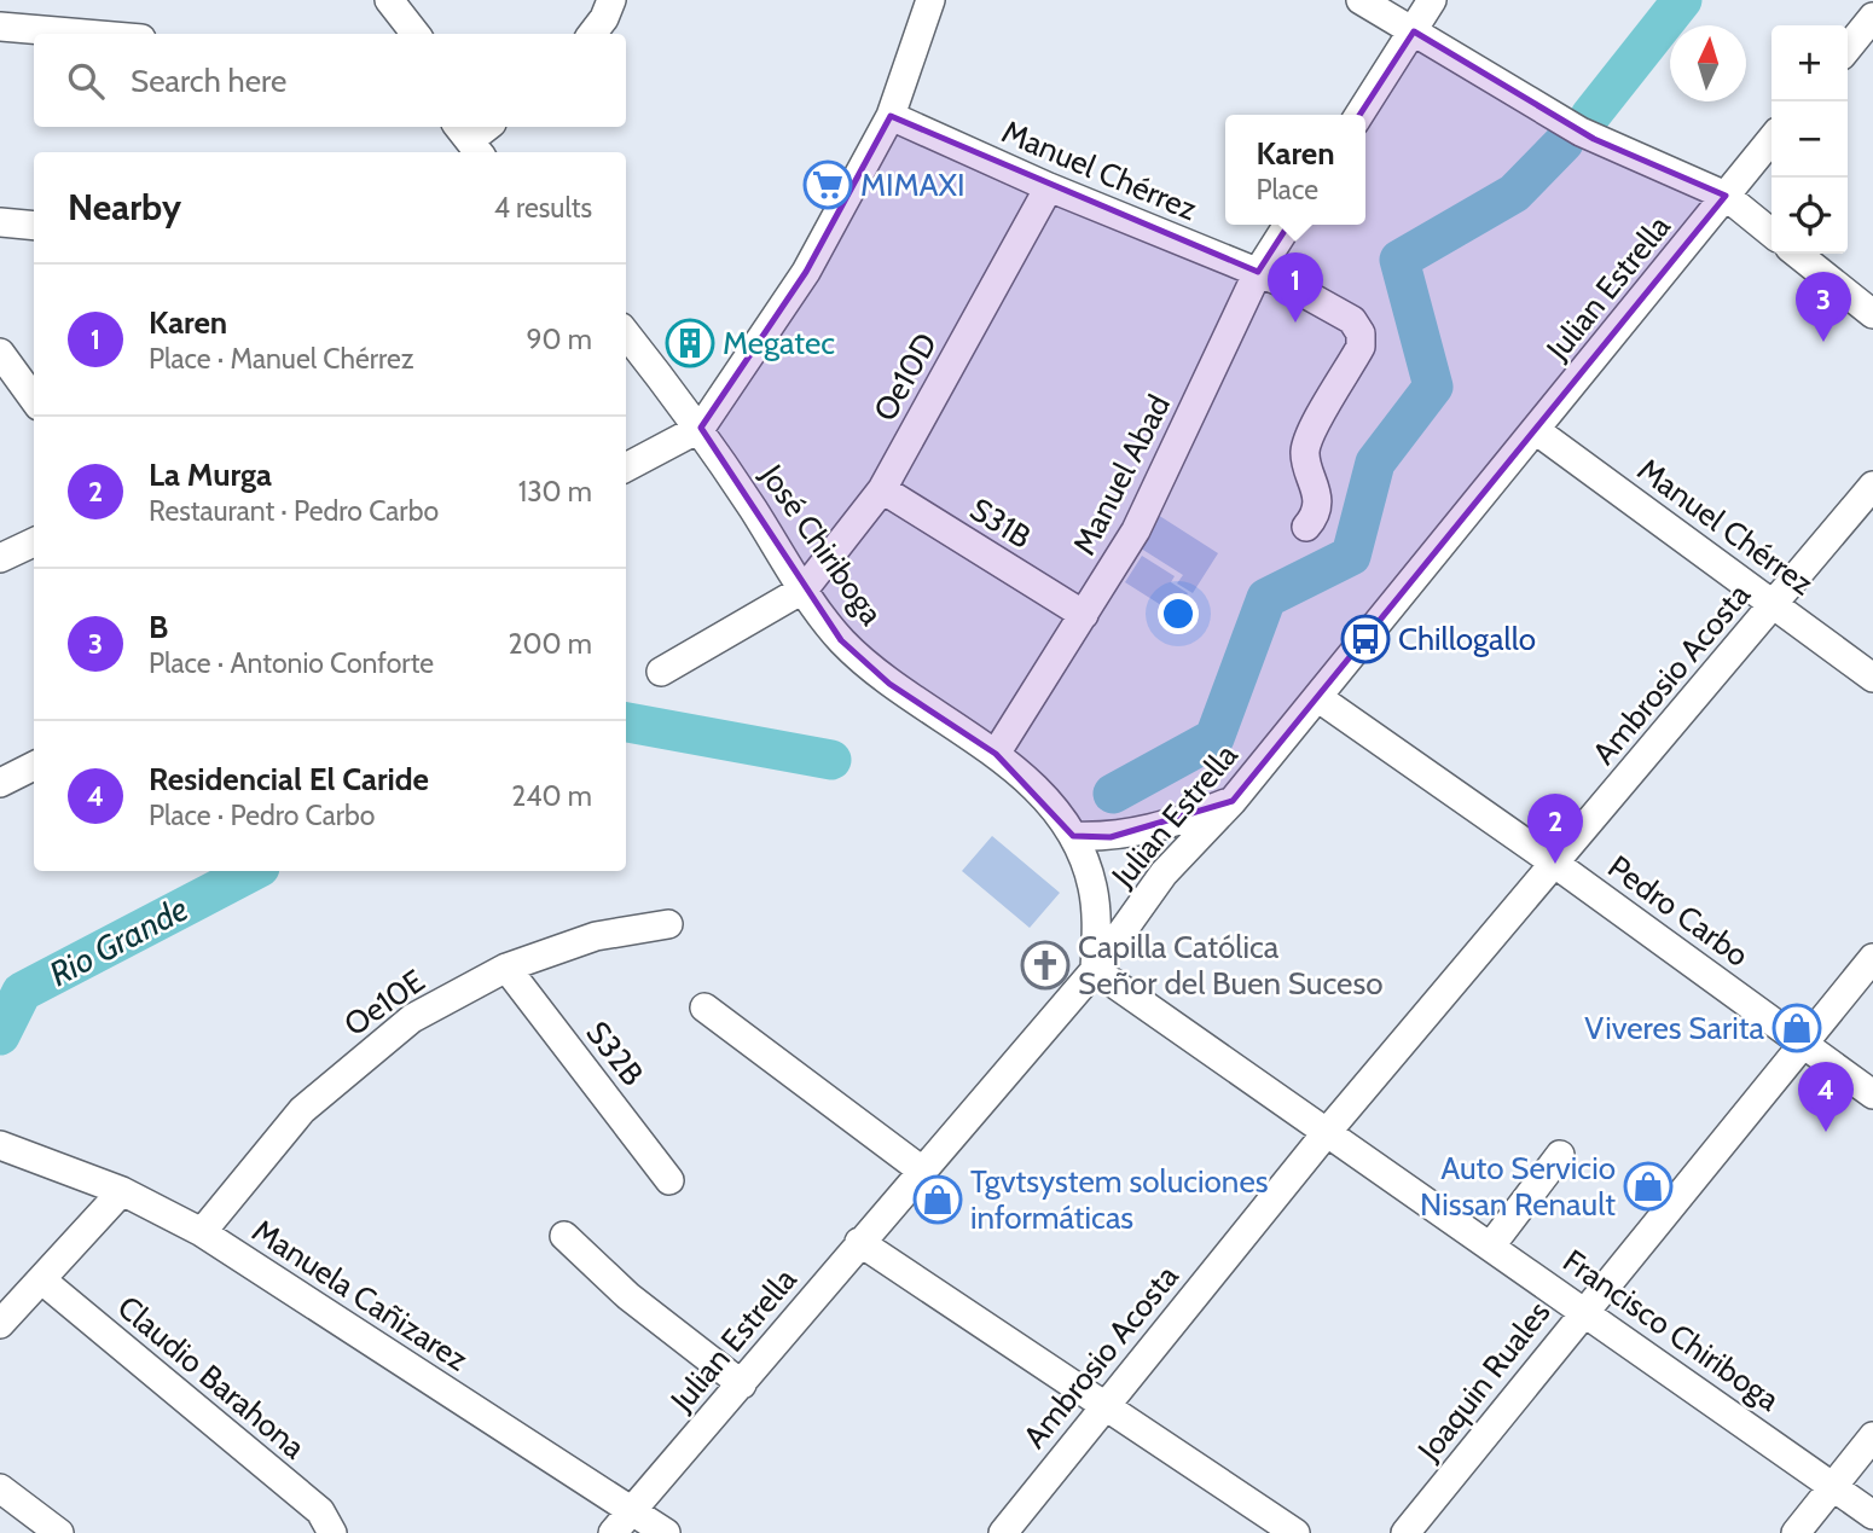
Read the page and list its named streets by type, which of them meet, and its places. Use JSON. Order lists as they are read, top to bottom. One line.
{"streets":{"street":["Manuel Chérrez","Julian Estrella","Oe10D","Manuel Abad","S31B","José Chiriboga","Ambrosio Acosta","Pedro Carbo","Oe10E","S32B","Manuela Cañizarez","Francisco Chiriboga","Claudio Barahona","Joaquin Ruales"]},"crossings":[["Manuel Chérrez","Julian Estrella"],["Manuel Chérrez","Oe10D"],["Manuel Chérrez","Manuel Abad"],["Manuel Chérrez","Ambrosio Acosta"],["Julian Estrella","José Chiriboga"],["Julian Estrella","Pedro Carbo"],["Julian Estrella","Manuela Cañizarez"],["Julian Estrella","Francisco Chiriboga"],["Oe10D","S31B"],["Oe10D","José Chiriboga"],["Manuel Abad","S31B"],["Manuel Abad","José Chiriboga"],["José Chiriboga","Francisco Chiriboga"],["Ambrosio Acosta","Pedro Carbo"],["Ambrosio Acosta","Francisco Chiriboga"],["Pedro Carbo","Joaquin Ruales"],["Oe10E","S32B"],["Oe10E","Manuela Cañizarez"],["Francisco Chiriboga","Joaquin Ruales"]],"water":["Rio Grande"],"places":{"supermarket":["MIMAXI"],"building":["Megatec"],"bus stop":["Chillogallo"],"church":["Capilla Católica Señor del Buen Suceso"],"shop":["Viveres Sarita","Auto Servicio Nissan Renault","Tgvtsystem soluciones informáticas"]},"north":"top","page":{"map_buttons":["+","−"],"search":"Search here","popup":["Karen","Place"],"heading":["Nearby","4 results"],"pins":["1","3","2","4"],"list":[{"mark":"1","name":"Karen","note":"Place · Manuel Chérrez","value":"90 m"},{"mark":"2","name":"La Murga","note":"Restaurant · Pedro Carbo","value":"130 m"},{"mark":"3","name":"B","note":"Place · Antonio Conforte","value":"200 m"},{"mark":"4","name":"Residencial El Caride","note":"Place · Pedro Carbo","value":"240 m"}]}}
